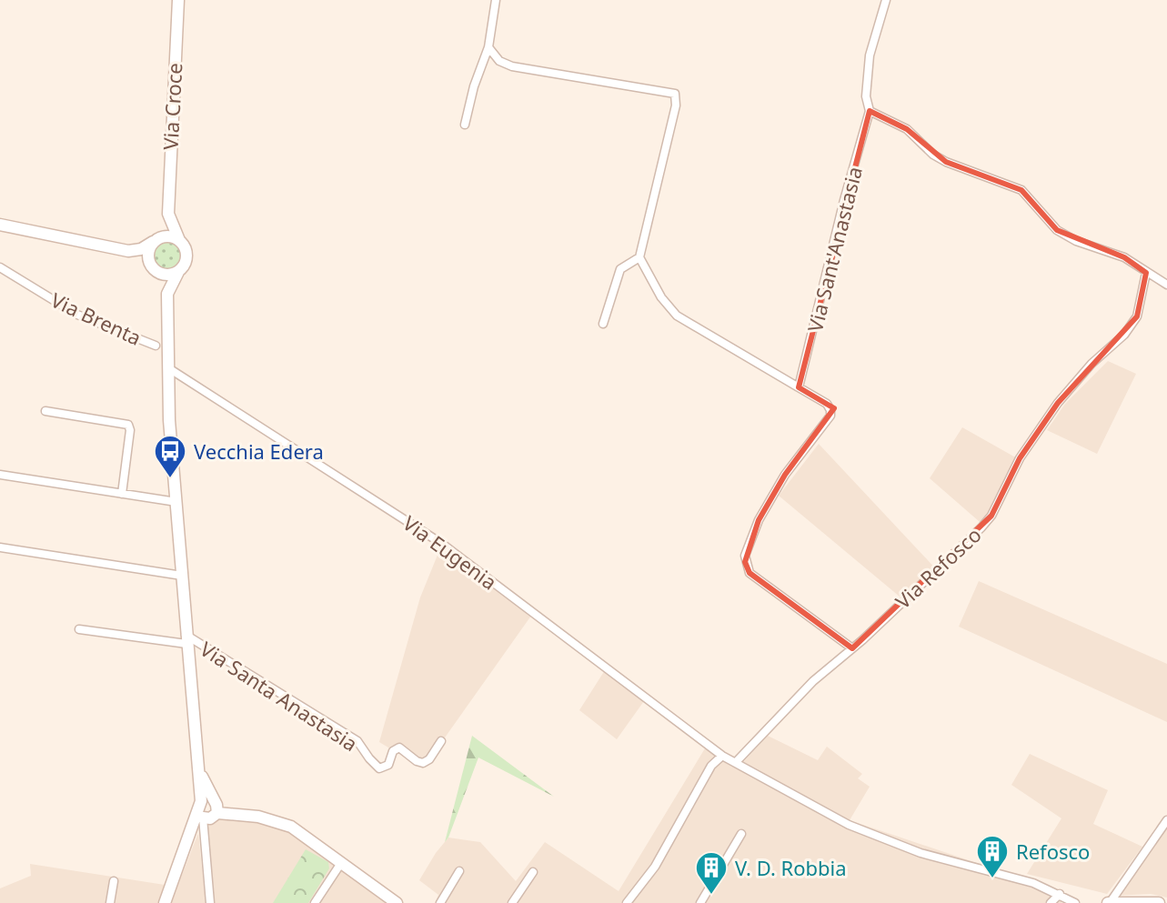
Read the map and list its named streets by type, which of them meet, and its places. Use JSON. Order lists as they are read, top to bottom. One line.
{"streets":{"main road":["Via Croce"],"street":["Via Sant'Anastasia","Via Brenta","Via Eugenia","Via Refosco","Via Santa Anastasia"]},"places":{"bus stop":["Vecchia Edera"],"building":["Refosco","V. D. Robbia"]}}
